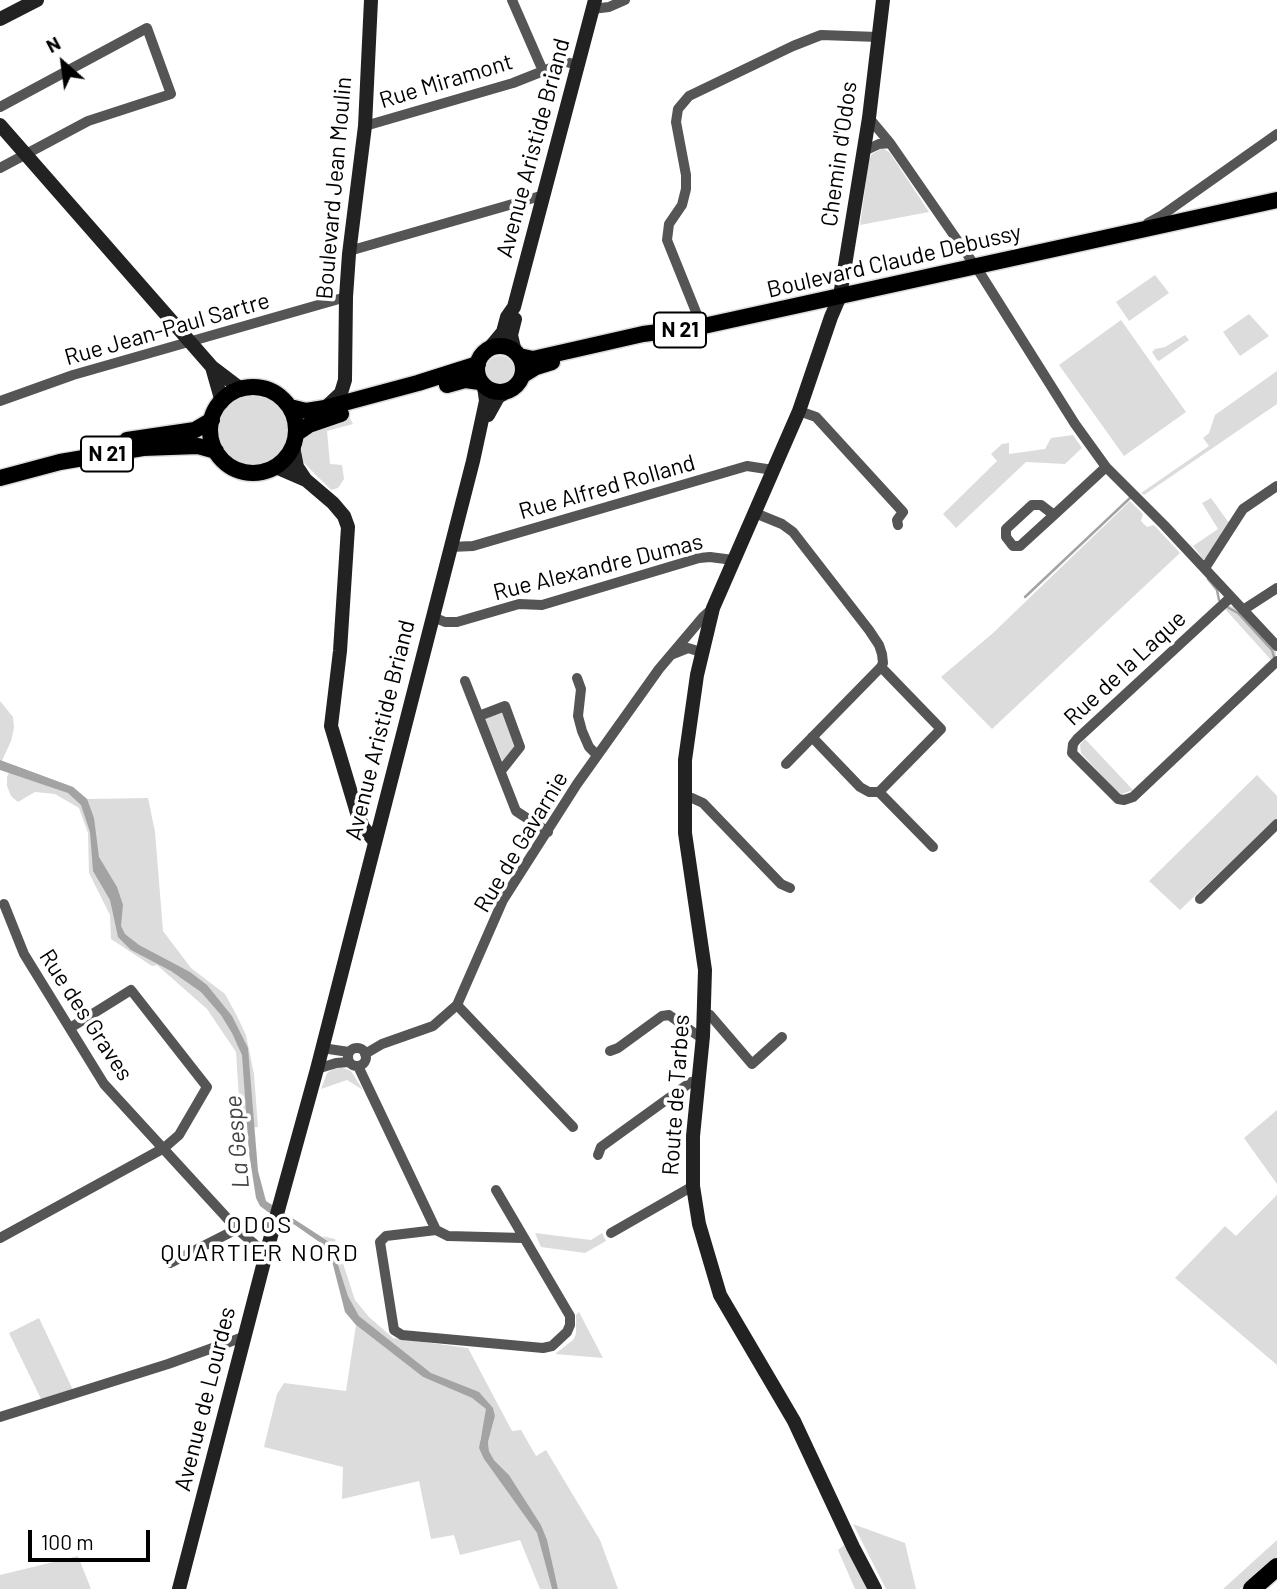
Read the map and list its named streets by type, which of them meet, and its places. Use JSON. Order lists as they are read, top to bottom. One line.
{"streets":{"main road":["Boulevard Claude Debussy","N 21"],"street":["Rue Miramont","Avenue Aristide Briand","Chemin d'Odos","Boulevard Jean Moulin","Rue Jean-Paul Sartre","Rue Alfred Rolland","Rue Alexandre Dumas","Rue de la Laque","Rue de Gavarnie","Rue des Graves","Route de Tarbes","Avenue de Lourdes"]},"crossings":[["Rue Miramont","Avenue Aristide Briand"],["Rue Miramont","Boulevard Jean Moulin"],["Avenue Aristide Briand","Boulevard Claude Debussy"],["Avenue Aristide Briand","Rue Alfred Rolland"],["Avenue Aristide Briand","Rue Alexandre Dumas"],["Avenue Aristide Briand","Avenue de Lourdes"],["Chemin d'Odos","Boulevard Claude Debussy"],["Chemin d'Odos","Rue Alfred Rolland"],["Chemin d'Odos","Rue Alexandre Dumas"],["Chemin d'Odos","Route de Tarbes"],["Boulevard Jean Moulin","Rue Jean-Paul Sartre"],["Rue Alexandre Dumas","Route de Tarbes"],["Rue de Gavarnie","Route de Tarbes"],["Rue des Graves","Avenue de Lourdes"]],"districts":["ODOS QUARTIER NORD"],"water":["La Gespe"],"scale_bar":"100 m","north":"top left"}
